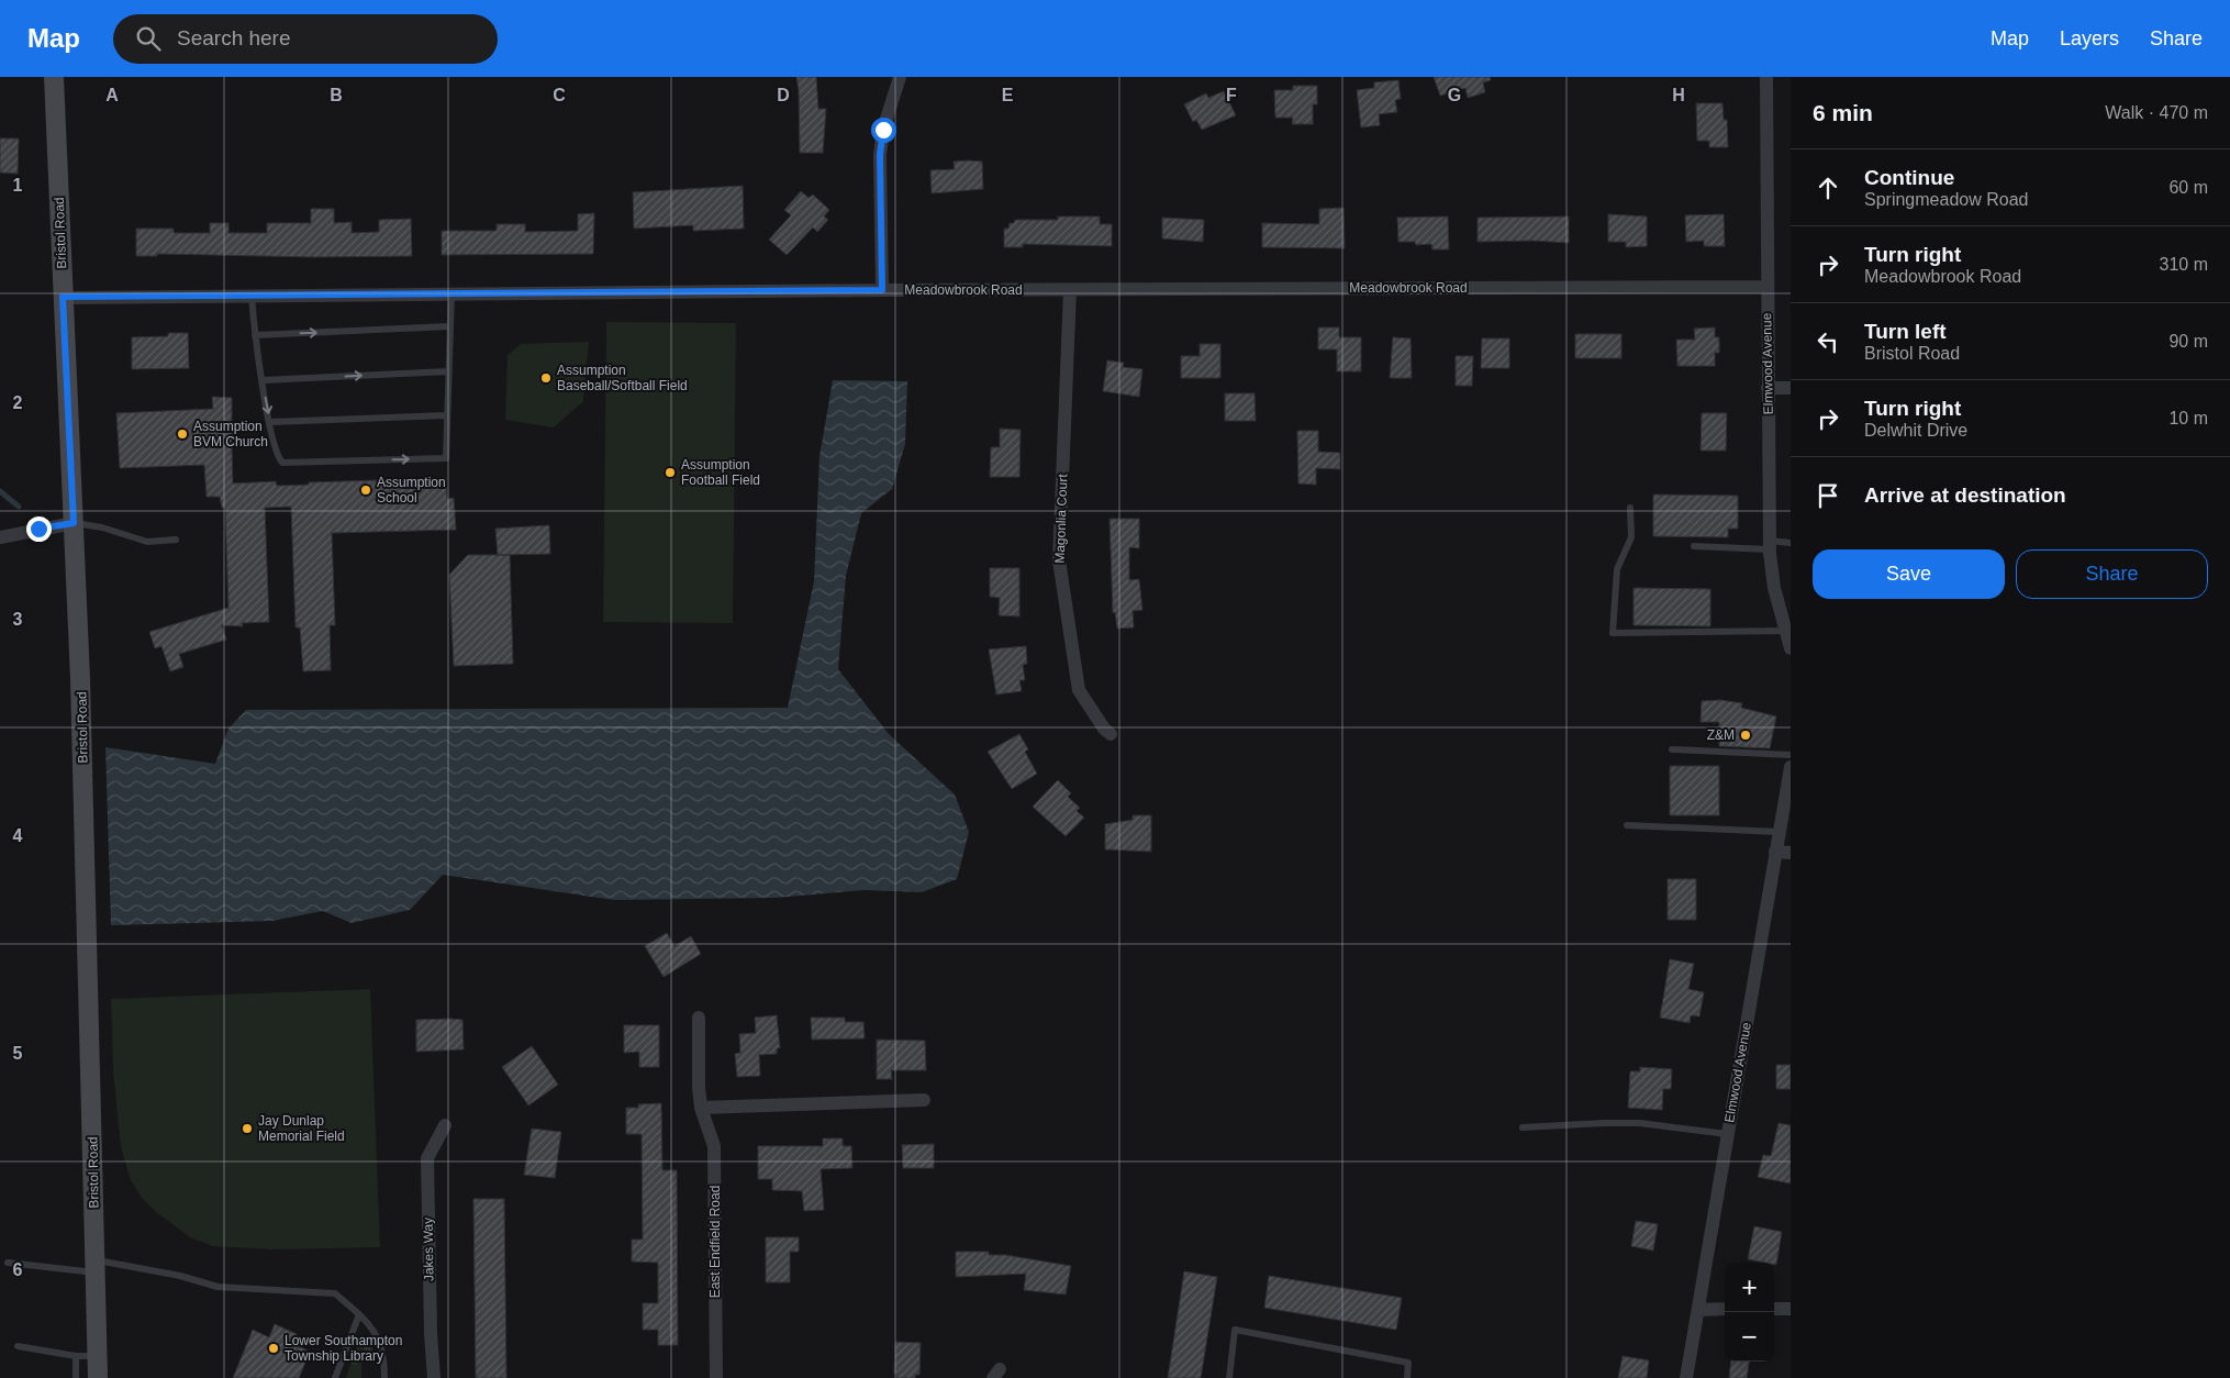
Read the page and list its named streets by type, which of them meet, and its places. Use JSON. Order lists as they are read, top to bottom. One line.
{"streets":{"main road":["Bristol Road"],"street":["Meadowbrook Road","Elmwood Avenue","Magonlia Court","East Endfield Road","Jakes Way"]},"crossings":[["Bristol Road","Meadowbrook Road"],["Meadowbrook Road","Elmwood Avenue"],["Meadowbrook Road","Magonlia Court"]],"places":["Assumption Baseball/Softball Field","Assumption BVM Church","Assumption Football Field","Assumption School","Z&M","Jay Dunlap Memorial Field","Lower Southampton Township Library"],"page":{"header":"Map","search":"Search here","nav":["Map","Layers","Share"],"heading":["6 min","Walk · 470 m"],"list":[["Continue","Springmeadow Road","60 m"],["Turn right","Meadowbrook Road","310 m"],["Turn left","Bristol Road","90 m"],["Turn right","Delwhit Drive","10 m"],"Arrive at destination"],"buttons":["Save","Share"],"map_buttons":["+","−"]},"grid":{"columns":["A","B","C","D","E","F","G","H"],"rows":["1","2","3","4","5","6"]}}
